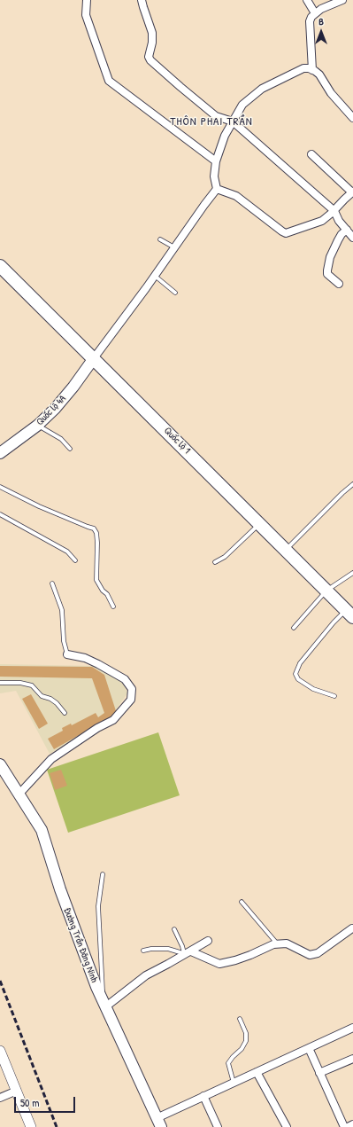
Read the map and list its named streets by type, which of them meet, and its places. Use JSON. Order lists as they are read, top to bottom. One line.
{"streets":{"highway":["Quốc lộ 1"],"main road":["Quốc lộ 4A","Đường Trần Đăng Ninh"]},"crossings":[["Quốc lộ 4A","Quốc lộ 1"]],"districts":["THÔN PHAI TRẦN"],"scale_bar":"50 m","north":"top"}
